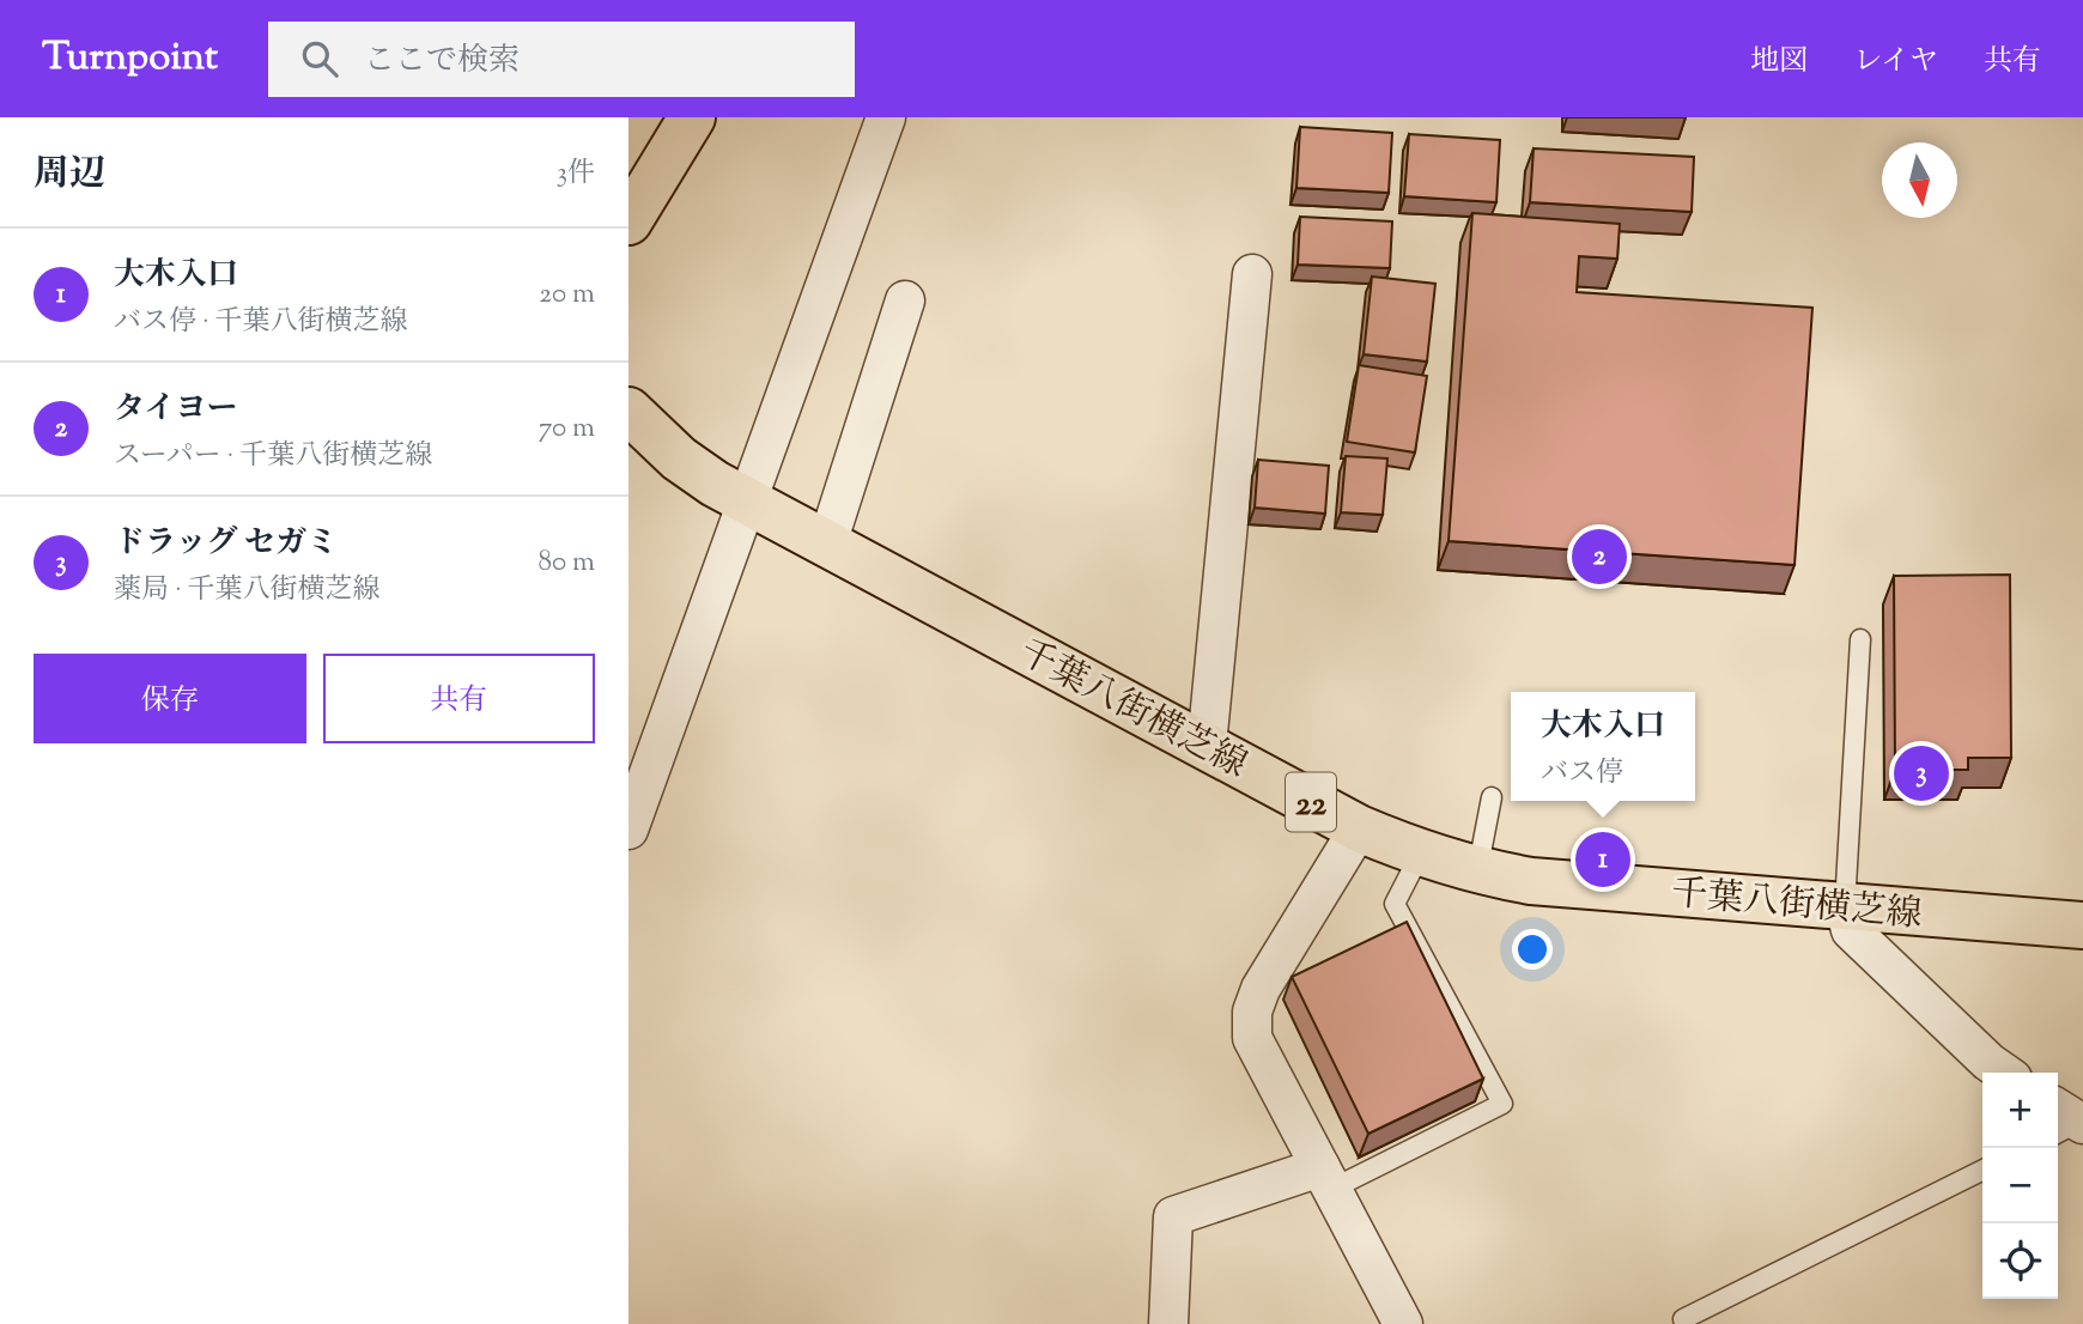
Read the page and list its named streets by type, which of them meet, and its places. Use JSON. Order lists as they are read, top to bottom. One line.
{"streets":{"main road":["千葉八街横芝線","22"]},"north":"bottom","page":{"header":"Turnpoint","search":"ここで検索","nav":["地図","レイヤ","共有"],"heading":["周辺","3件"],"list":[{"mark":"1","name":"大木入口","note":"バス停 · 千葉八街横芝線","value":"20 m"},{"mark":"2","name":"タイヨー","note":"スーパー · 千葉八街横芝線","value":"70 m"},{"mark":"3","name":"ドラッグ セガミ","note":"薬局 · 千葉八街横芝線","value":"80 m"}],"pins":["2","3","1"],"buttons":["保存","共有"],"popup":["大木入口","バス停"],"map_buttons":["+","−"]}}
